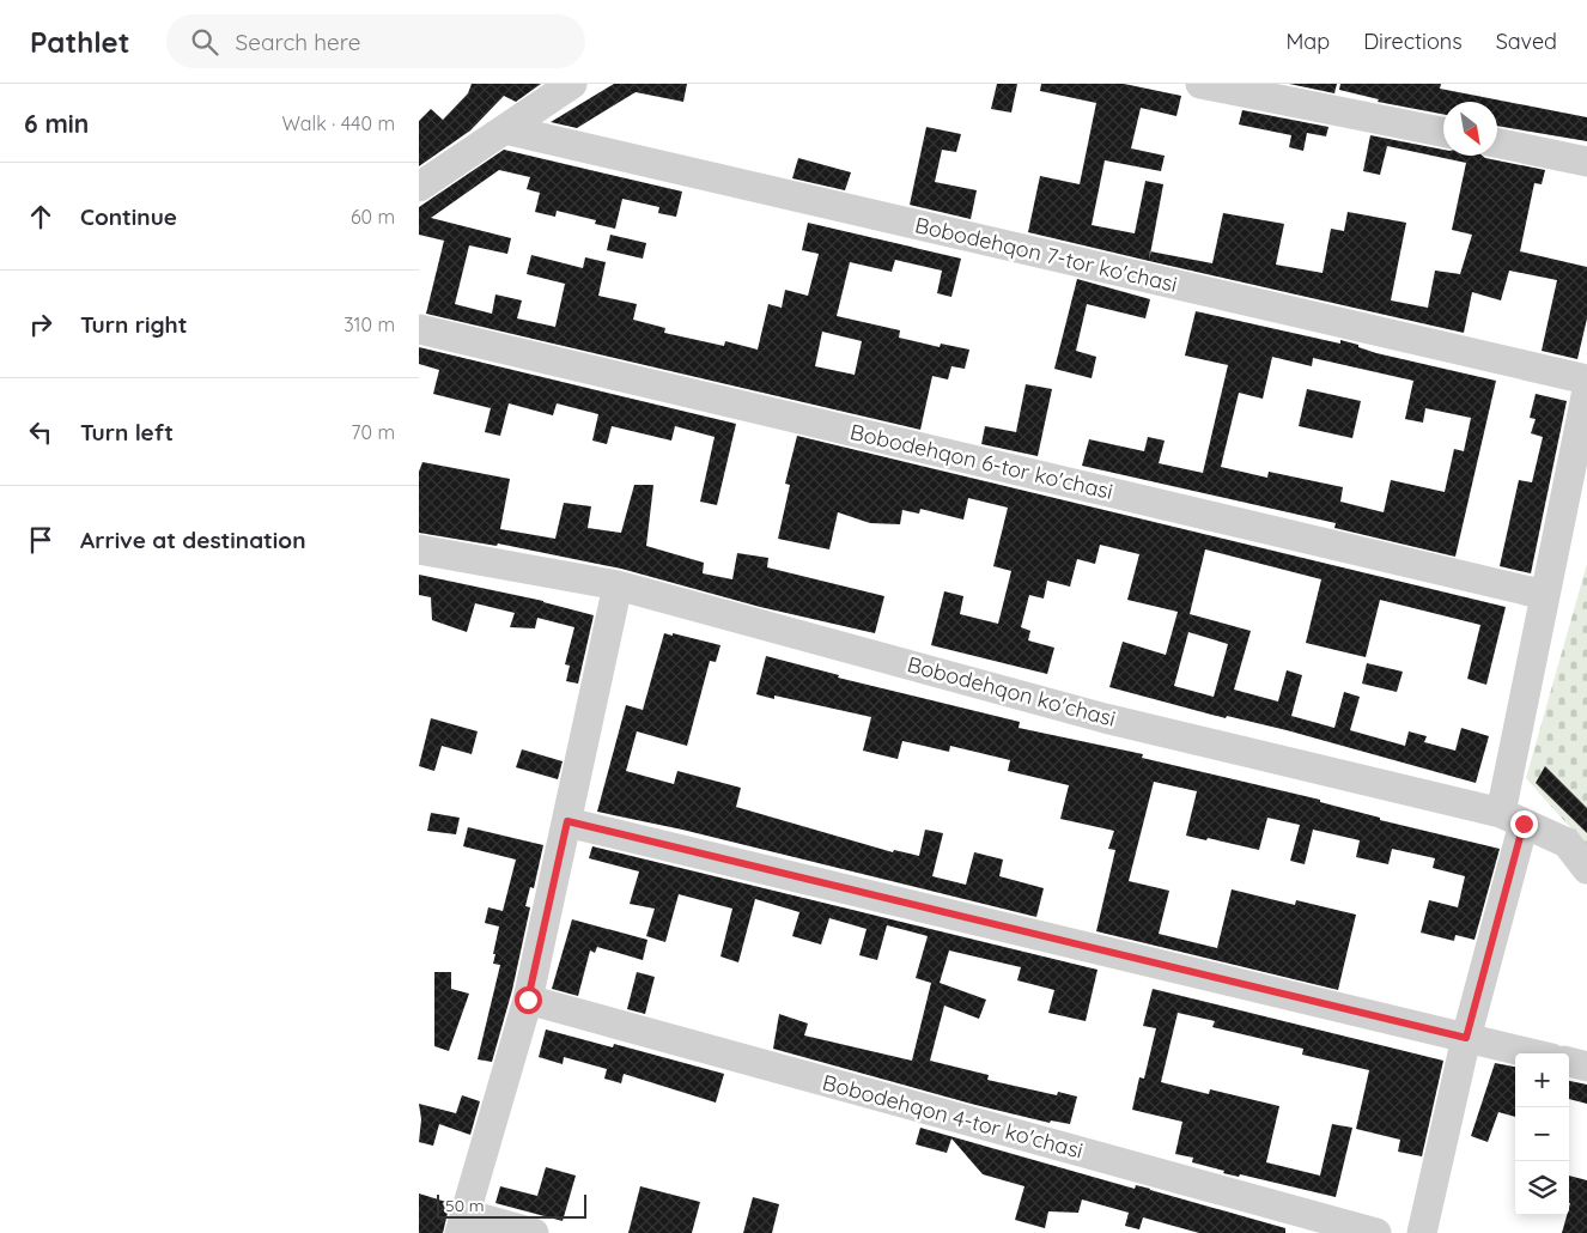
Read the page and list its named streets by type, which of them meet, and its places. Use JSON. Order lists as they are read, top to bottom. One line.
{"streets":{"street":["Bobodehqon 7-tor koʼchasi","Bobodehqon 6-tor koʼchasi","Bobodehqon koʼchasi","Bobodehqon 4-tor koʼchasi"]},"scale_bar":"50 m","north":"bottom right","page":{"header":"Pathlet","search":"Search here","nav":["Map","Directions","Saved"],"heading":["6 min","Walk · 440 m"],"list":[["Continue","60 m"],["Turn right","310 m"],["Turn left","70 m"],"Arrive at destination"],"map_buttons":["+","−"],"scale":"50 m"}}
